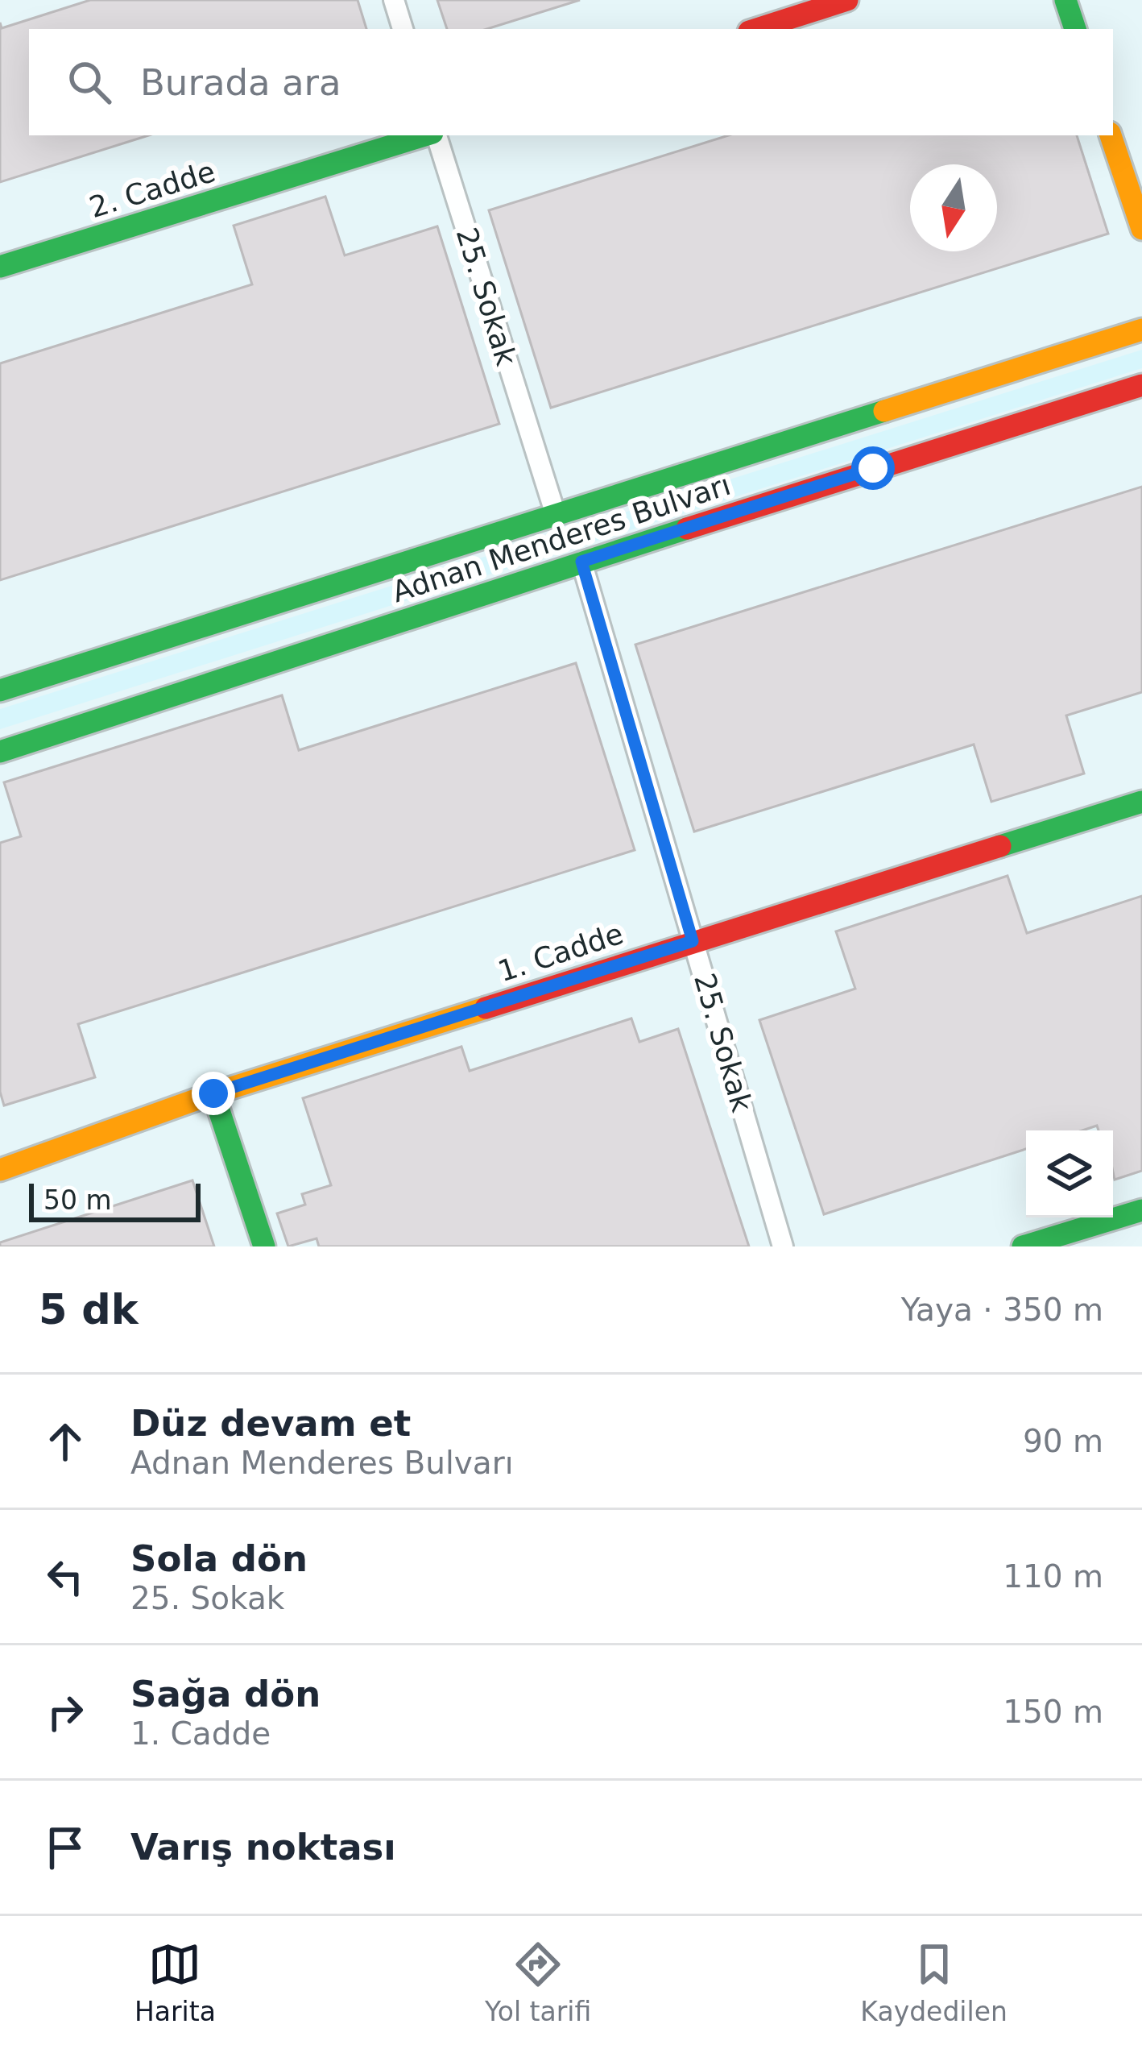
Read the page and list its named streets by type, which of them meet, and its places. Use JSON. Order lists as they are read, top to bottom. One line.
{"streets":{"main road":["2. Cadde","Adnan Menderes Bulvarı","1. Cadde"],"street":["25. Sokak"]},"crossings":[["25. Sokak","Adnan Menderes Bulvarı"],["25. Sokak","1. Cadde"]],"scale_bar":"50 m","north":"bottom","page":{"search":"Burada ara","scale":"50 m","heading":["5 dk","Yaya · 350 m"],"list":[["Düz devam et","Adnan Menderes Bulvarı","90 m"],["Sola dön","25. Sokak","110 m"],["Sağa dön","1. Cadde","150 m"],"Varış noktası"],"nav":["Harita","Yol tarifi","Kaydedilen"]}}
